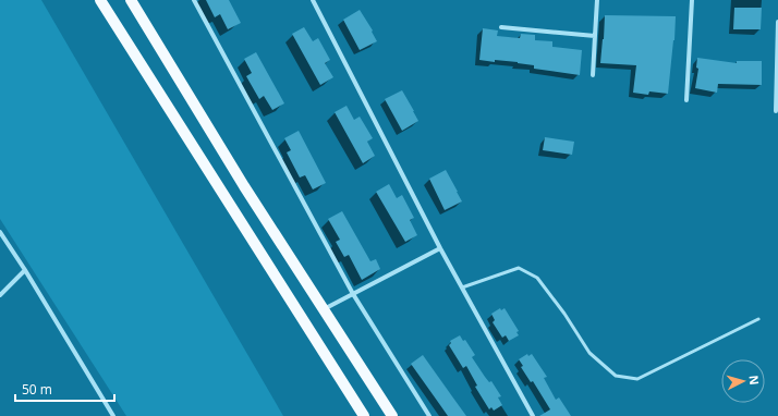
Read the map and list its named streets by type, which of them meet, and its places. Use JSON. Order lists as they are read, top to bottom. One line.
{"scale_bar":"50 m","north":"right"}
